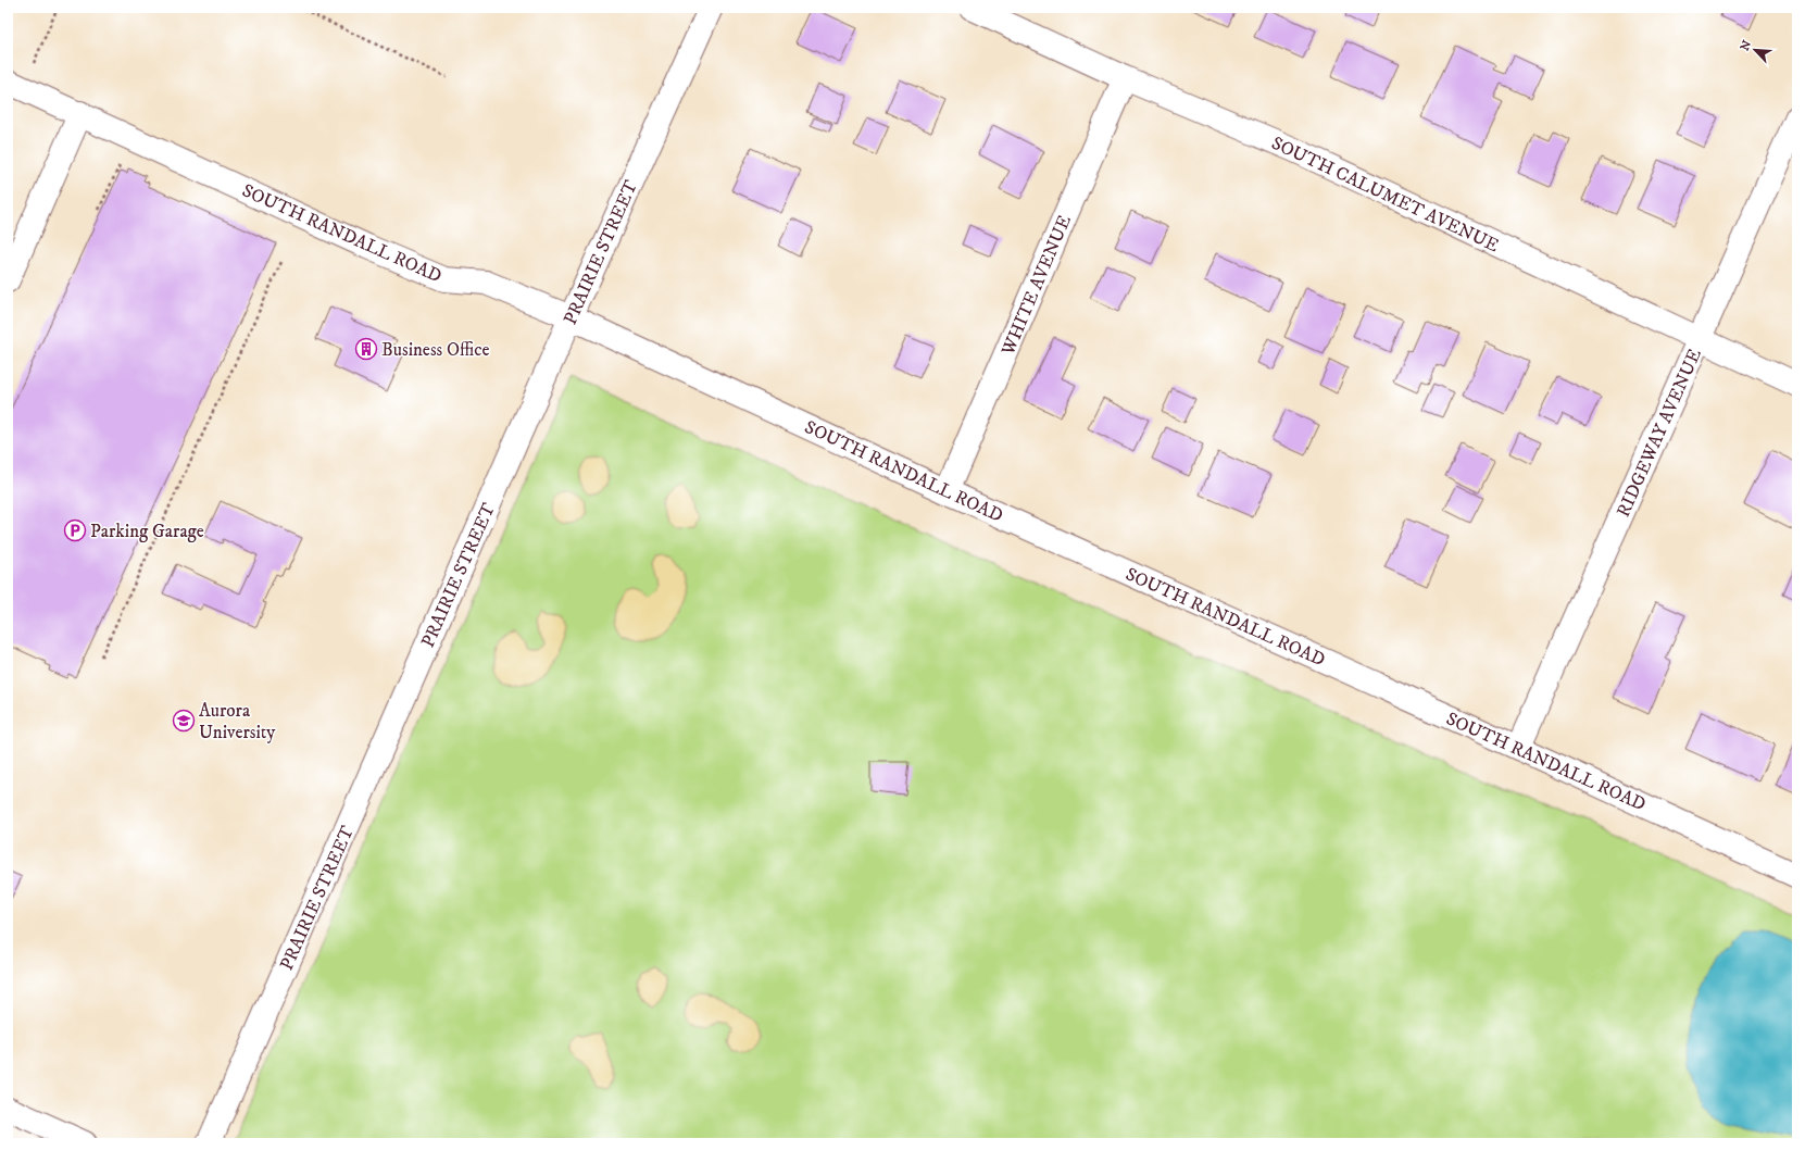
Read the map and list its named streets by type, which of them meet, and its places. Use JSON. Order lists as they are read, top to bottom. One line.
{"streets":{"street":["SOUTH CALUMET AVENUE","SOUTH RANDALL ROAD","PRAIRIE STREET","WHITE AVENUE","RIDGEWAY AVENUE"]},"crossings":[["SOUTH CALUMET AVENUE","WHITE AVENUE"],["SOUTH CALUMET AVENUE","RIDGEWAY AVENUE"],["SOUTH RANDALL ROAD","PRAIRIE STREET"],["SOUTH RANDALL ROAD","WHITE AVENUE"],["SOUTH RANDALL ROAD","RIDGEWAY AVENUE"]],"places":{"building":["Business Office"],"parking":["Parking Garage"],"school or university":["Aurora University"]},"north":"top left"}
